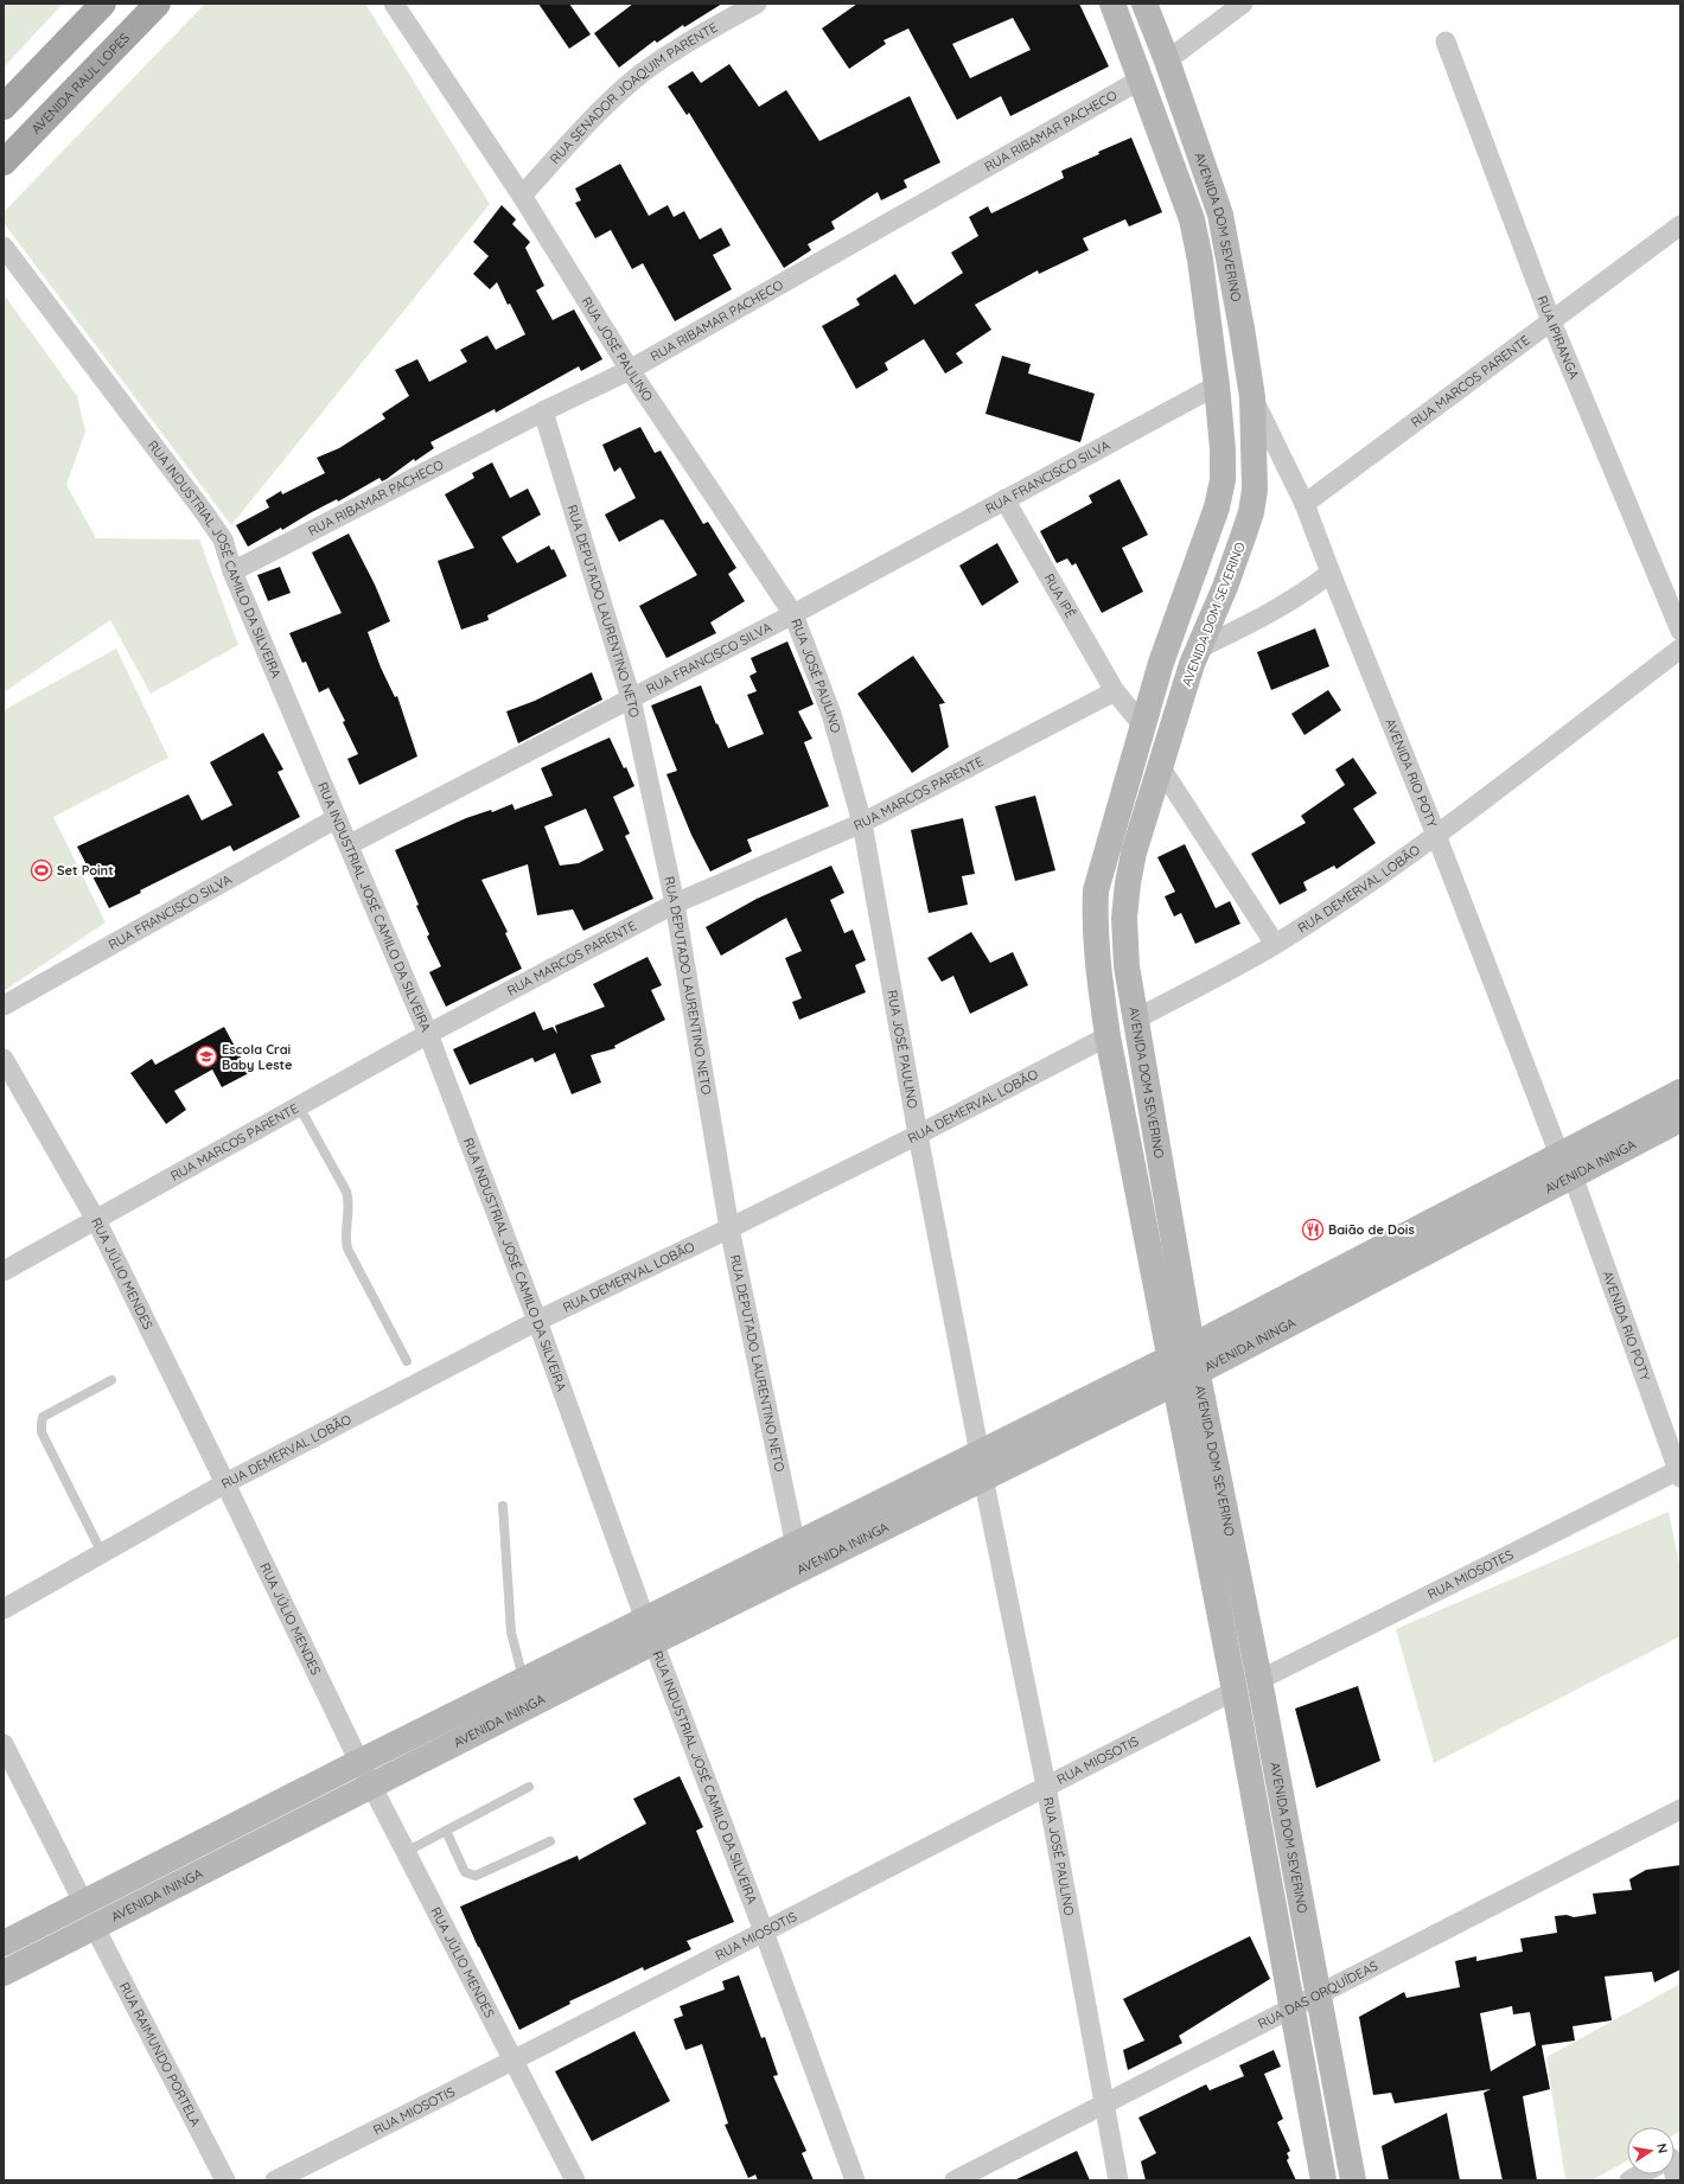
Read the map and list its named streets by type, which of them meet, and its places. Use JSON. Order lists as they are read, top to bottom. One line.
{"streets":{"main road":["AVENIDA RAUL LOPES","AVENIDA DOM SEVERINO","AVENIDA ININGA"],"street":["RUA SENADOR JOAQUIM PARENTE","RUA RIBAMAR PACHECO","RUA IPIRANGA","RUA JOSÉ PAULINO","RUA MARCOS PARENTE","RUA FRANCISCO SILVA","RUA INDUSTRIAL JOSÉ CAMILO DA SILVEIRA","RUA IPÊ","RUA DEPUTADO LAURENTINO NETO","AVENIDA RIO POTY","RUA DEMERVAL LOBÃO","RUA JÚLIO MENDES","RUA MIOSOTES","RUA MIOSOTIS","RUA DAS ORQUÍDEAS","RUA RAIMUNDO PORTELA"]},"crossings":[["RUA SENADOR JOAQUIM PARENTE","RUA JOSÉ PAULINO"],["RUA RIBAMAR PACHECO","AVENIDA DOM SEVERINO"],["RUA RIBAMAR PACHECO","RUA JOSÉ PAULINO"],["RUA RIBAMAR PACHECO","RUA INDUSTRIAL JOSÉ CAMILO DA SILVEIRA"],["RUA RIBAMAR PACHECO","RUA DEPUTADO LAURENTINO NETO"],["AVENIDA DOM SEVERINO","RUA FRANCISCO SILVA"],["AVENIDA DOM SEVERINO","AVENIDA RIO POTY"],["AVENIDA DOM SEVERINO","RUA DEMERVAL LOBÃO"],["AVENIDA DOM SEVERINO","AVENIDA ININGA"],["AVENIDA DOM SEVERINO","RUA MIOSOTES"],["AVENIDA DOM SEVERINO","RUA MIOSOTIS"],["AVENIDA DOM SEVERINO","RUA DAS ORQUÍDEAS"],["RUA IPIRANGA","RUA MARCOS PARENTE"],["RUA JOSÉ PAULINO","RUA MARCOS PARENTE"],["RUA JOSÉ PAULINO","RUA FRANCISCO SILVA"],["RUA JOSÉ PAULINO","RUA DEMERVAL LOBÃO"],["RUA JOSÉ PAULINO","AVENIDA ININGA"],["RUA JOSÉ PAULINO","RUA MIOSOTIS"],["RUA JOSÉ PAULINO","RUA DAS ORQUÍDEAS"],["RUA MARCOS PARENTE","RUA INDUSTRIAL JOSÉ CAMILO DA SILVEIRA"],["RUA MARCOS PARENTE","RUA IPÊ"],["RUA MARCOS PARENTE","RUA DEPUTADO LAURENTINO NETO"],["RUA MARCOS PARENTE","AVENIDA RIO POTY"],["RUA MARCOS PARENTE","RUA JÚLIO MENDES"],["RUA FRANCISCO SILVA","RUA INDUSTRIAL JOSÉ CAMILO DA SILVEIRA"],["RUA FRANCISCO SILVA","RUA IPÊ"],["RUA FRANCISCO SILVA","RUA DEPUTADO LAURENTINO NETO"],["RUA INDUSTRIAL JOSÉ CAMILO DA SILVEIRA","RUA DEMERVAL LOBÃO"],["RUA INDUSTRIAL JOSÉ CAMILO DA SILVEIRA","AVENIDA ININGA"],["RUA INDUSTRIAL JOSÉ CAMILO DA SILVEIRA","RUA MIOSOTIS"],["RUA DEPUTADO LAURENTINO NETO","RUA DEMERVAL LOBÃO"],["RUA DEPUTADO LAURENTINO NETO","AVENIDA ININGA"],["AVENIDA RIO POTY","RUA DEMERVAL LOBÃO"],["AVENIDA RIO POTY","AVENIDA ININGA"],["AVENIDA RIO POTY","RUA MIOSOTES"],["RUA DEMERVAL LOBÃO","RUA JÚLIO MENDES"],["AVENIDA ININGA","RUA JÚLIO MENDES"],["AVENIDA ININGA","RUA RAIMUNDO PORTELA"],["RUA JÚLIO MENDES","RUA MIOSOTIS"]],"places":{"sports":["Set Point"],"school or university":["Escola Crai Baby Leste"],"restaurant":["Baião de Dois"]},"north":"right"}
